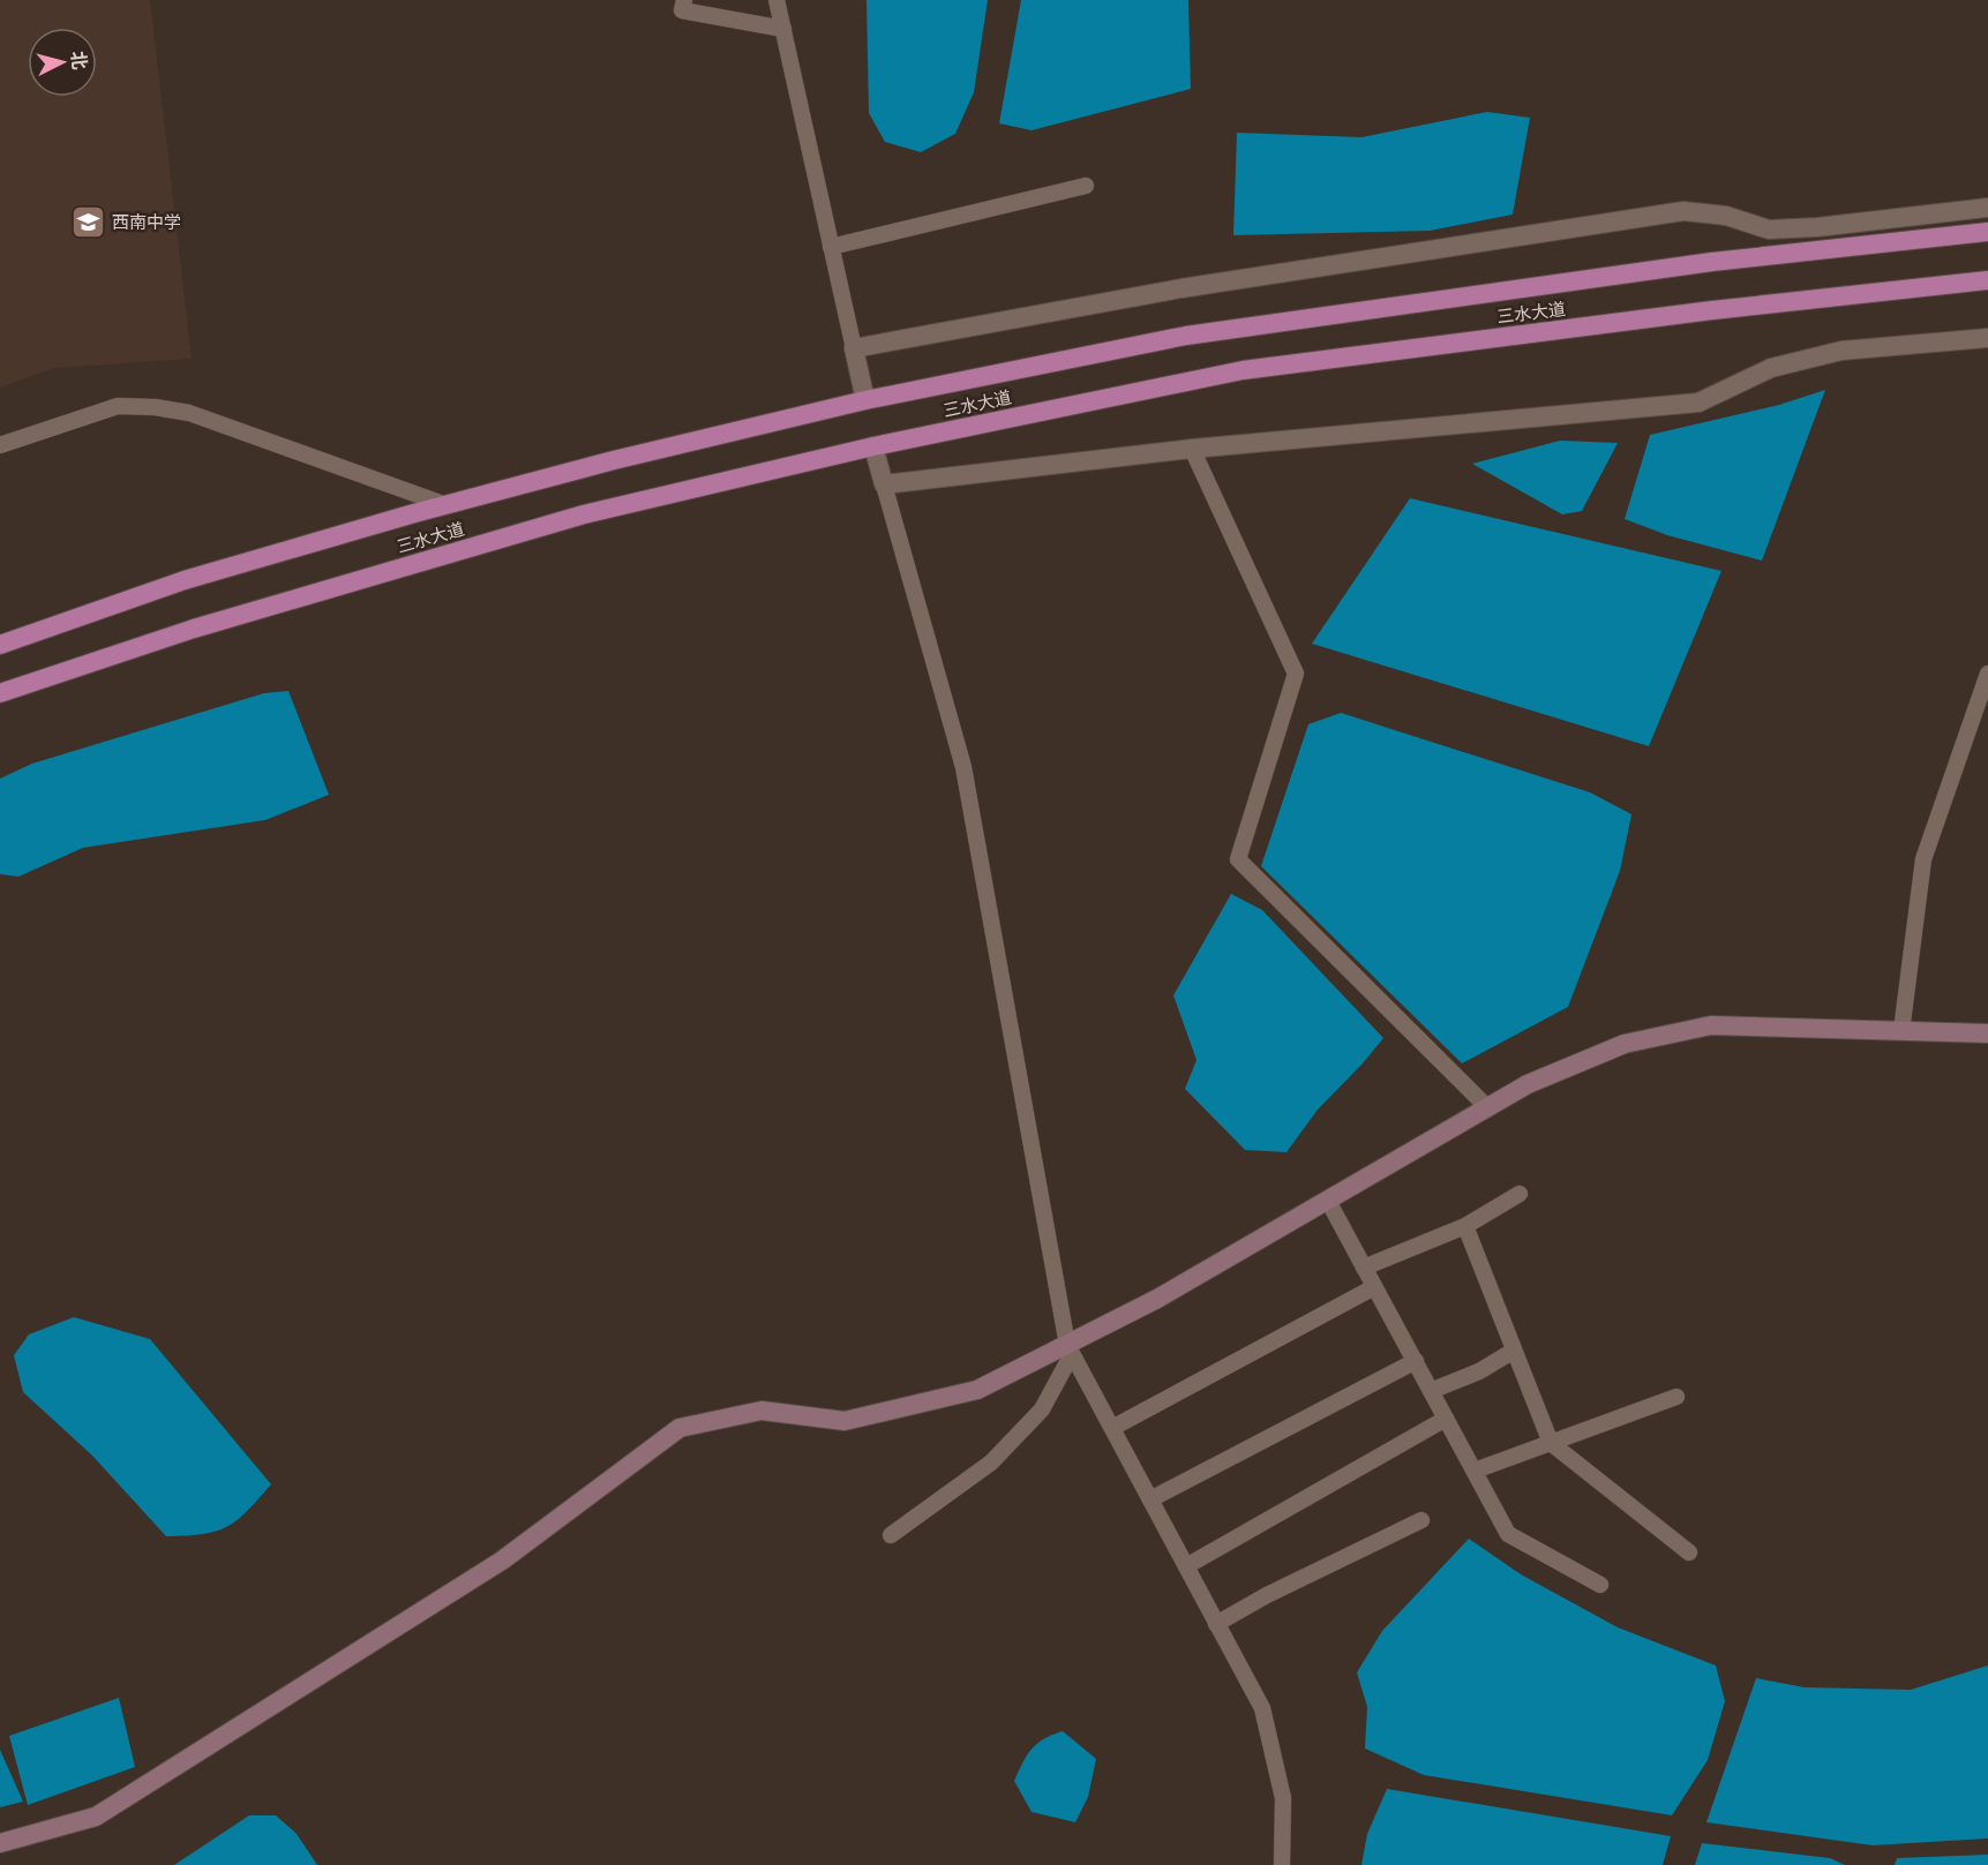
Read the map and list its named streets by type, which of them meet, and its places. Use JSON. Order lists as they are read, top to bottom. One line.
{"streets":{"highway":["三水大道"]},"places":{"school or university":["西南中学"]},"north":"right"}
